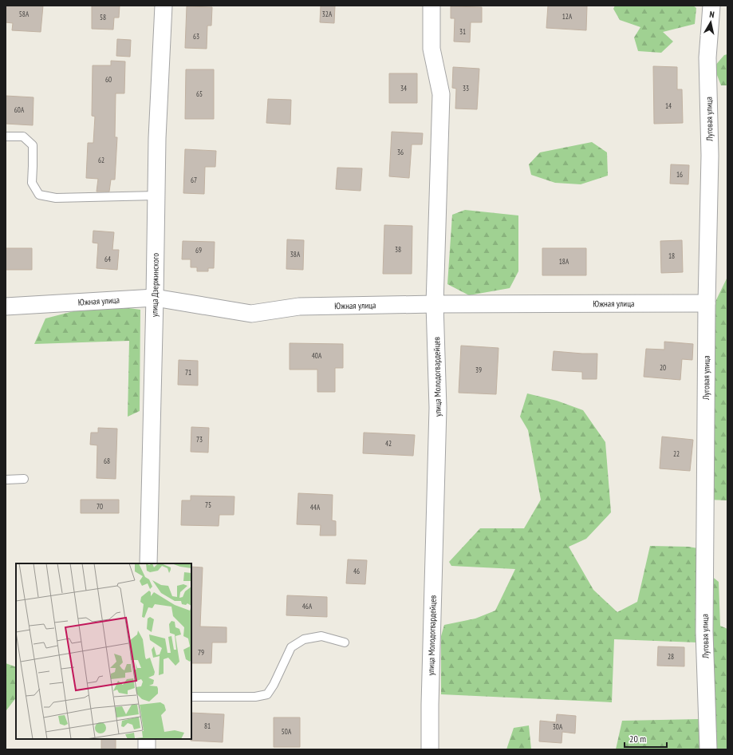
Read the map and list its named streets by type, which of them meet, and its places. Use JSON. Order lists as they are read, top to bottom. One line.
{"streets":{"street":["Луговая улица","улица Дзержинского","Южная улица","улица Молодогвардейцев"]},"crossings":[["Луговая улица","Южная улица"],["улица Дзержинского","Южная улица"],["Южная улица","улица Молодогвардейцев"]],"house_numbers":["58А","32А","12А","58","31","63","60","34","33","65","14","60А","36","62","16","67","38","69","38А","18","64","18А","40А","20","39","71","73","42","22","68","75","70","44А","46","46А","79","28","81","30А","50А"],"scale_bar":"20 m","north":"top"}
